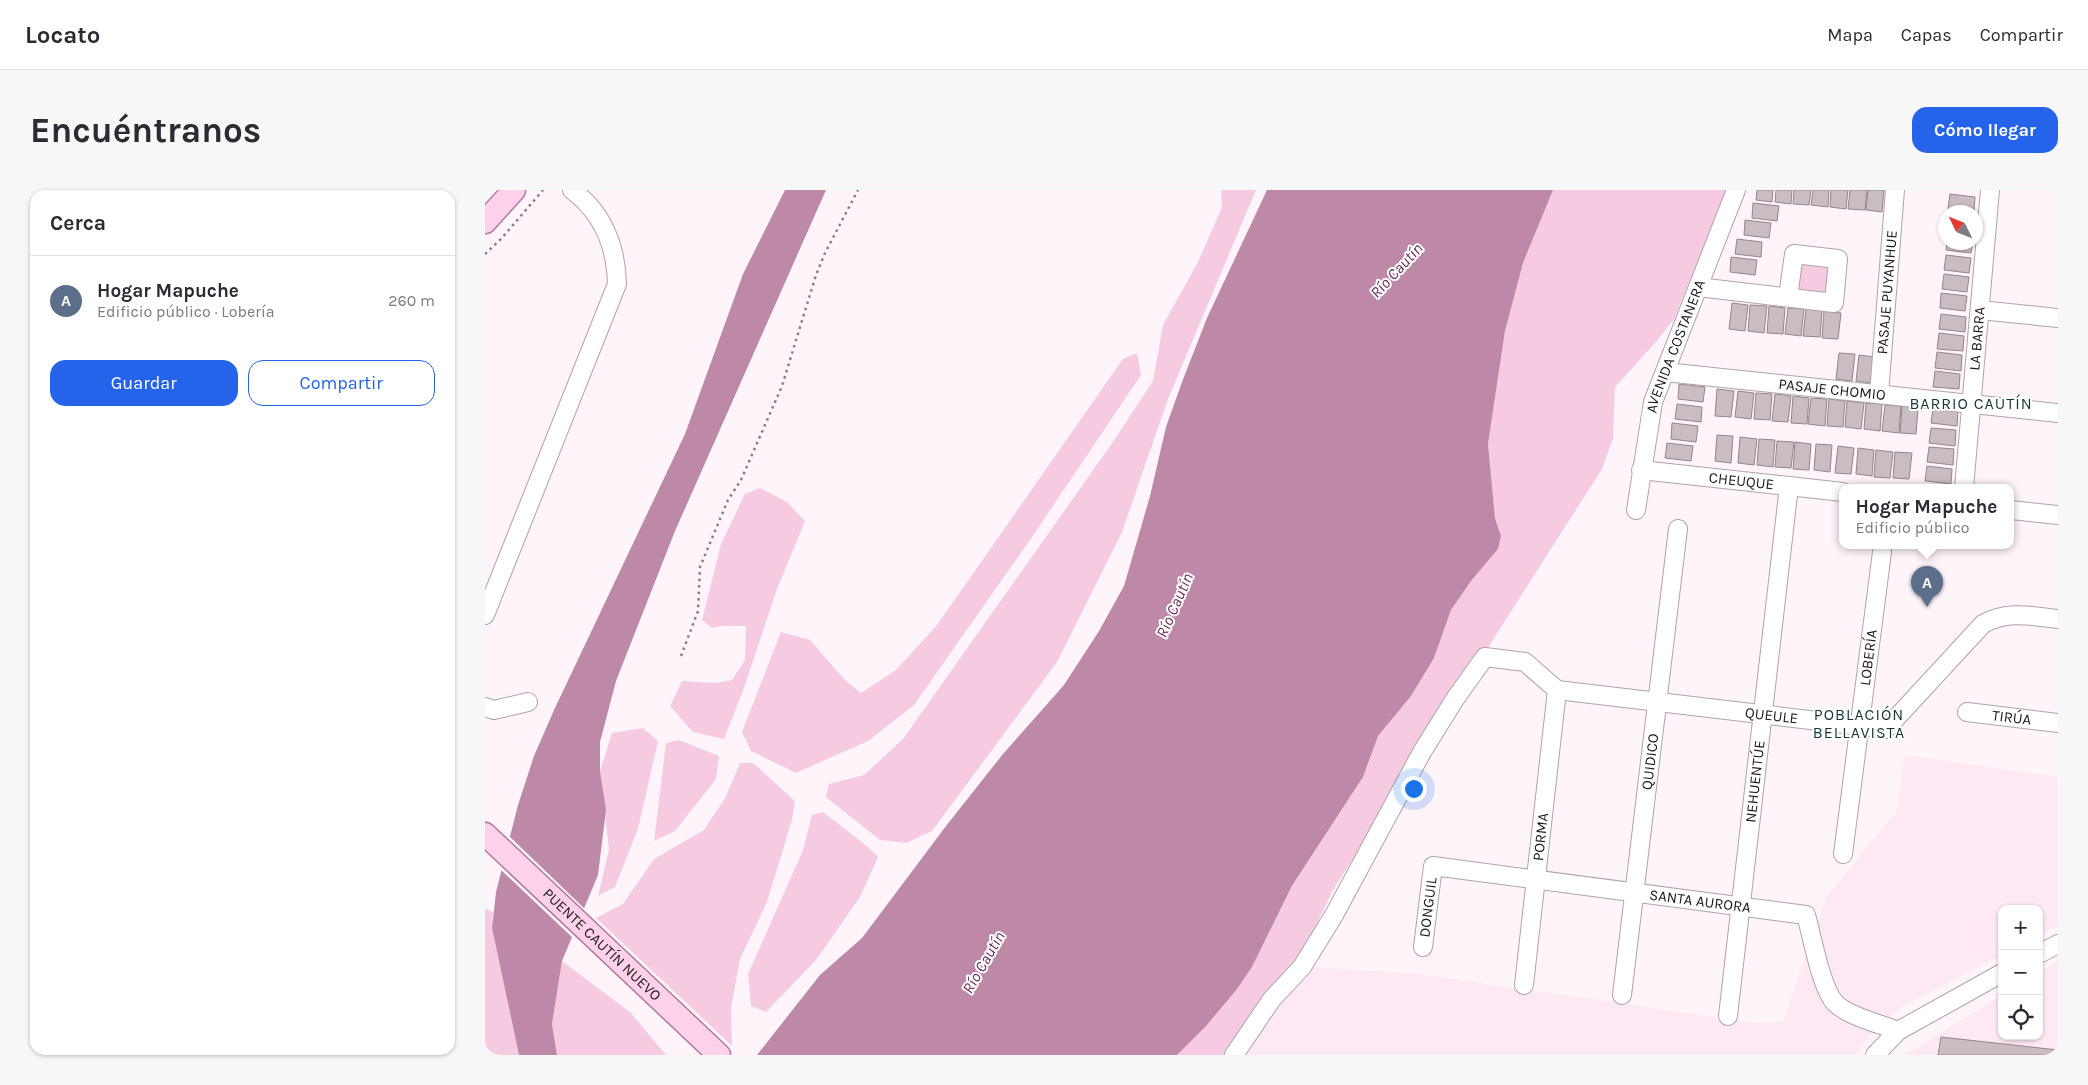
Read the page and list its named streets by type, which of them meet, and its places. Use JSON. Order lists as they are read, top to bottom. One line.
{"streets":{"main road":["PUENTE CAUTÍN NUEVO"],"street":["PASAJE PUYANHUE","LA BARRA","AVENIDA COSTANERA","PASAJE CHOMIO","CHEUQUE","LOBERÍA","QUEULE","TIRÚA","QUIDICO","NEHUENTÚE","PORMA","SANTA AURORA","DONGUIL"]},"crossings":[["PASAJE PUYANHUE","PASAJE CHOMIO"],["LA BARRA","PASAJE CHOMIO"],["AVENIDA COSTANERA","PASAJE CHOMIO"],["AVENIDA COSTANERA","CHEUQUE"],["CHEUQUE","NEHUENTÚE"],["LOBERÍA","QUEULE"],["QUEULE","QUIDICO"],["QUEULE","NEHUENTÚE"],["QUEULE","PORMA"],["QUIDICO","SANTA AURORA"],["NEHUENTÚE","SANTA AURORA"],["PORMA","SANTA AURORA"],["SANTA AURORA","DONGUIL"]],"districts":["BARRIO CAUTÍN","POBLACIÓN BELLAVISTA"],"water":["Río Cautín"],"north":"top left","page":{"header":"Locato","nav":["Mapa","Capas","Compartir"],"buttons":["Cómo llegar",["Guardar","Compartir"]],"title":"Encuéntranos","heading":"Cerca","list":[{"mark":"A","name":"Hogar Mapuche","note":"Edificio público · Lobería","value":"260 m"}],"popup":["Hogar Mapuche","Edificio público"],"pins":"A","map_buttons":["+","−"]}}
